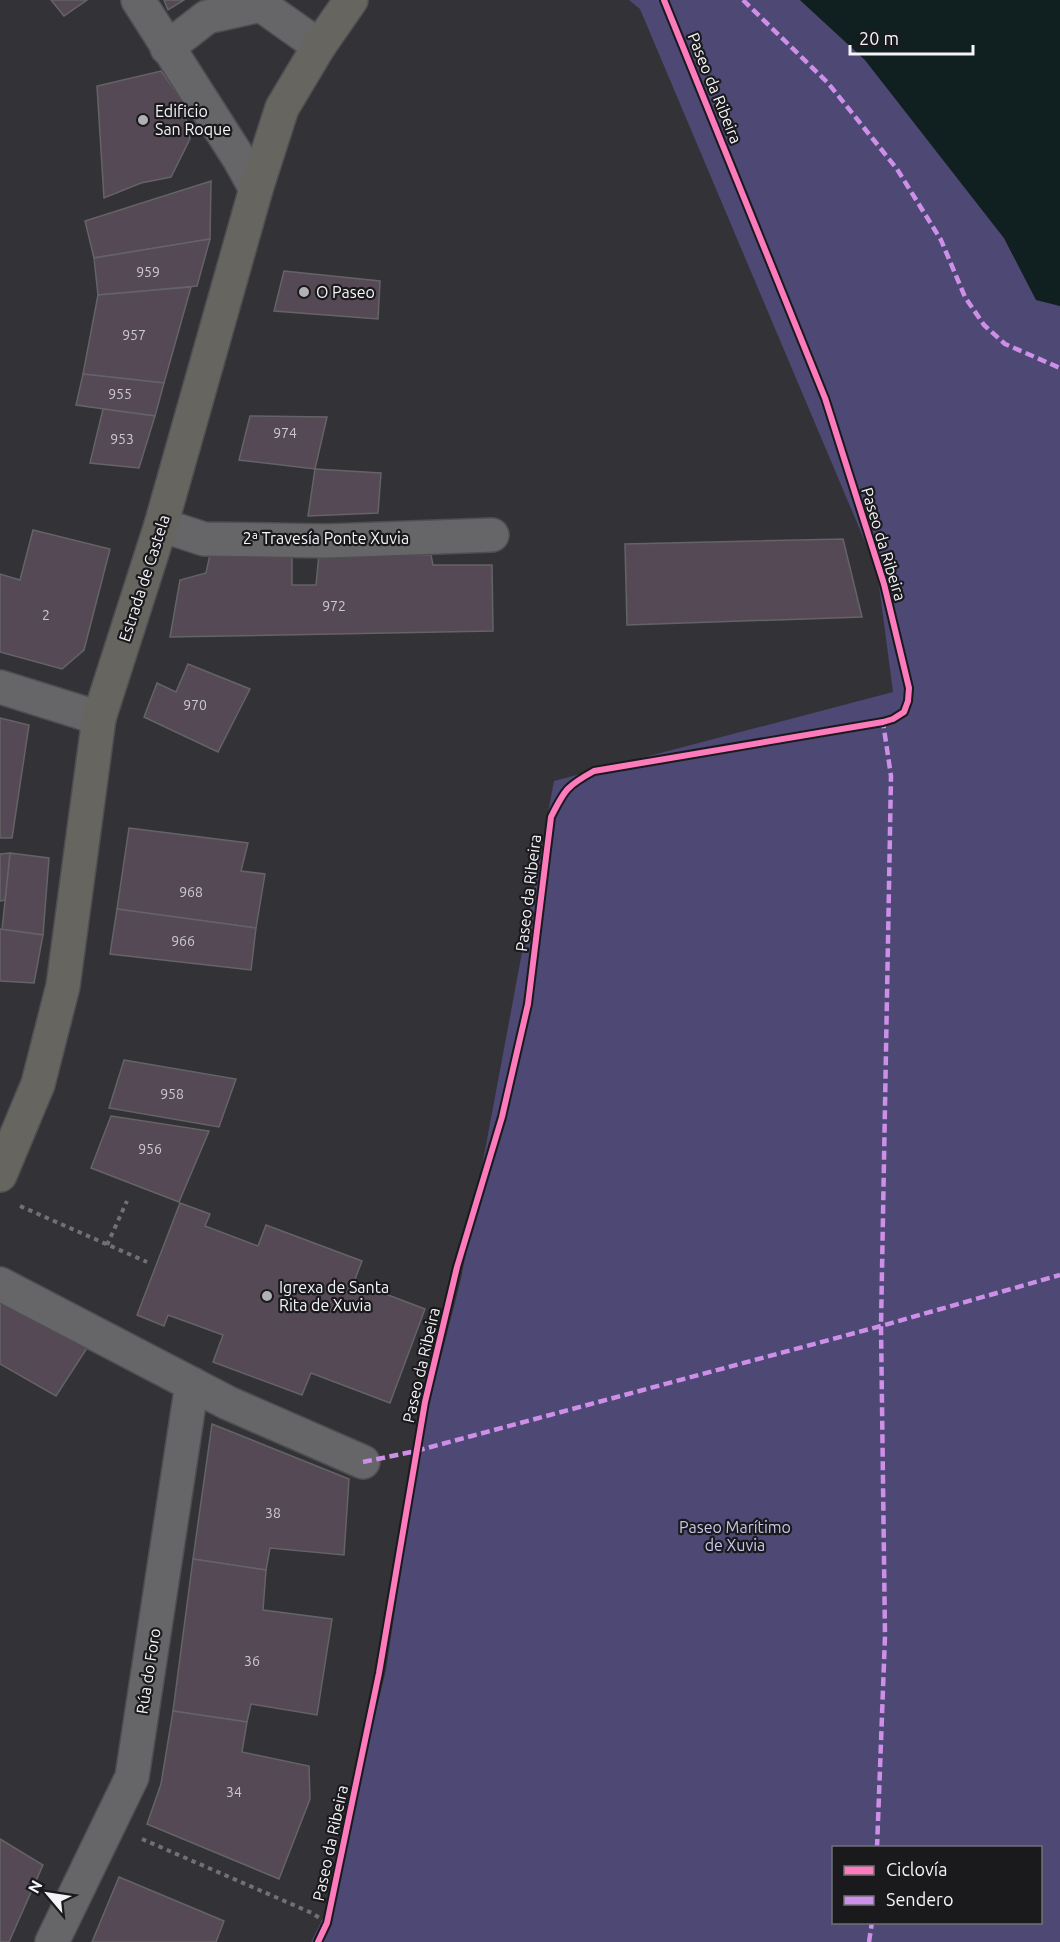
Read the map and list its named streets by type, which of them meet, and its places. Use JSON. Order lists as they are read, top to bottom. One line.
{"streets":{"main road":["Estrada de Castela"],"street":["2ª Travesía Ponte Xuvia","Rúa do Foro"],"cycle path":["Paseo da Ribeira"]},"crossings":[["2ª Travesía Ponte Xuvia","Estrada de Castela"]],"parks":["Paseo Marítimo de Xuvia"],"places":["Edificio San Roque","O Paseo","Igrexa de Santa Rita de Xuvia"],"house_numbers":["959","957","955","974","953","972","2","970","968","966","958","956","38","36","34"],"legend":["Ciclovía","Sendero"],"scale_bar":"20 m","north":"top left"}
